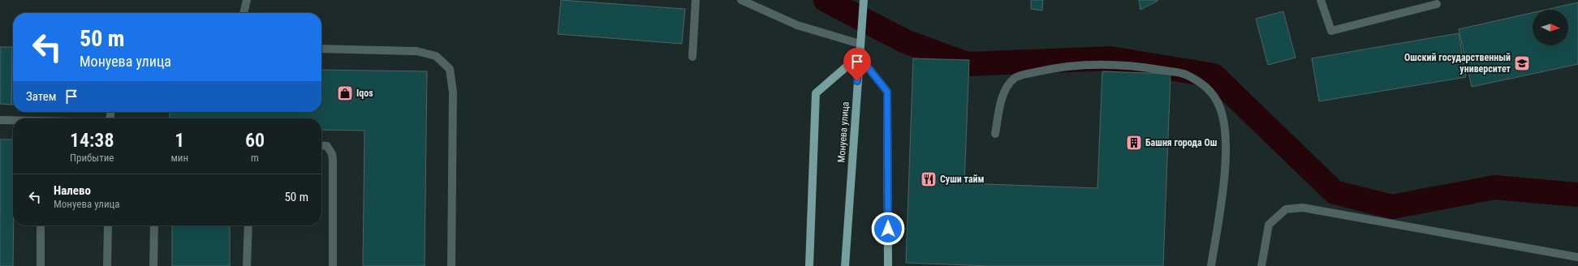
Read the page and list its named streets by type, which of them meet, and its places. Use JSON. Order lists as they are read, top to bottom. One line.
{"streets":{"main road":["Монуева улица"]},"places":{"school or university":["Ошский государственный университет"],"shop":["Iqos"],"building":["Башня города Ош"],"restaurant":["Суши тайм"]},"north":"right","page":{"turn":["50 m","Монуева улица"],"then":"Затем","eta":["14:38","Прибытие","1","мин","60","m"],"list":[{"name":"Налево","note":"Монуева улица","value":"50 m"}]}}
